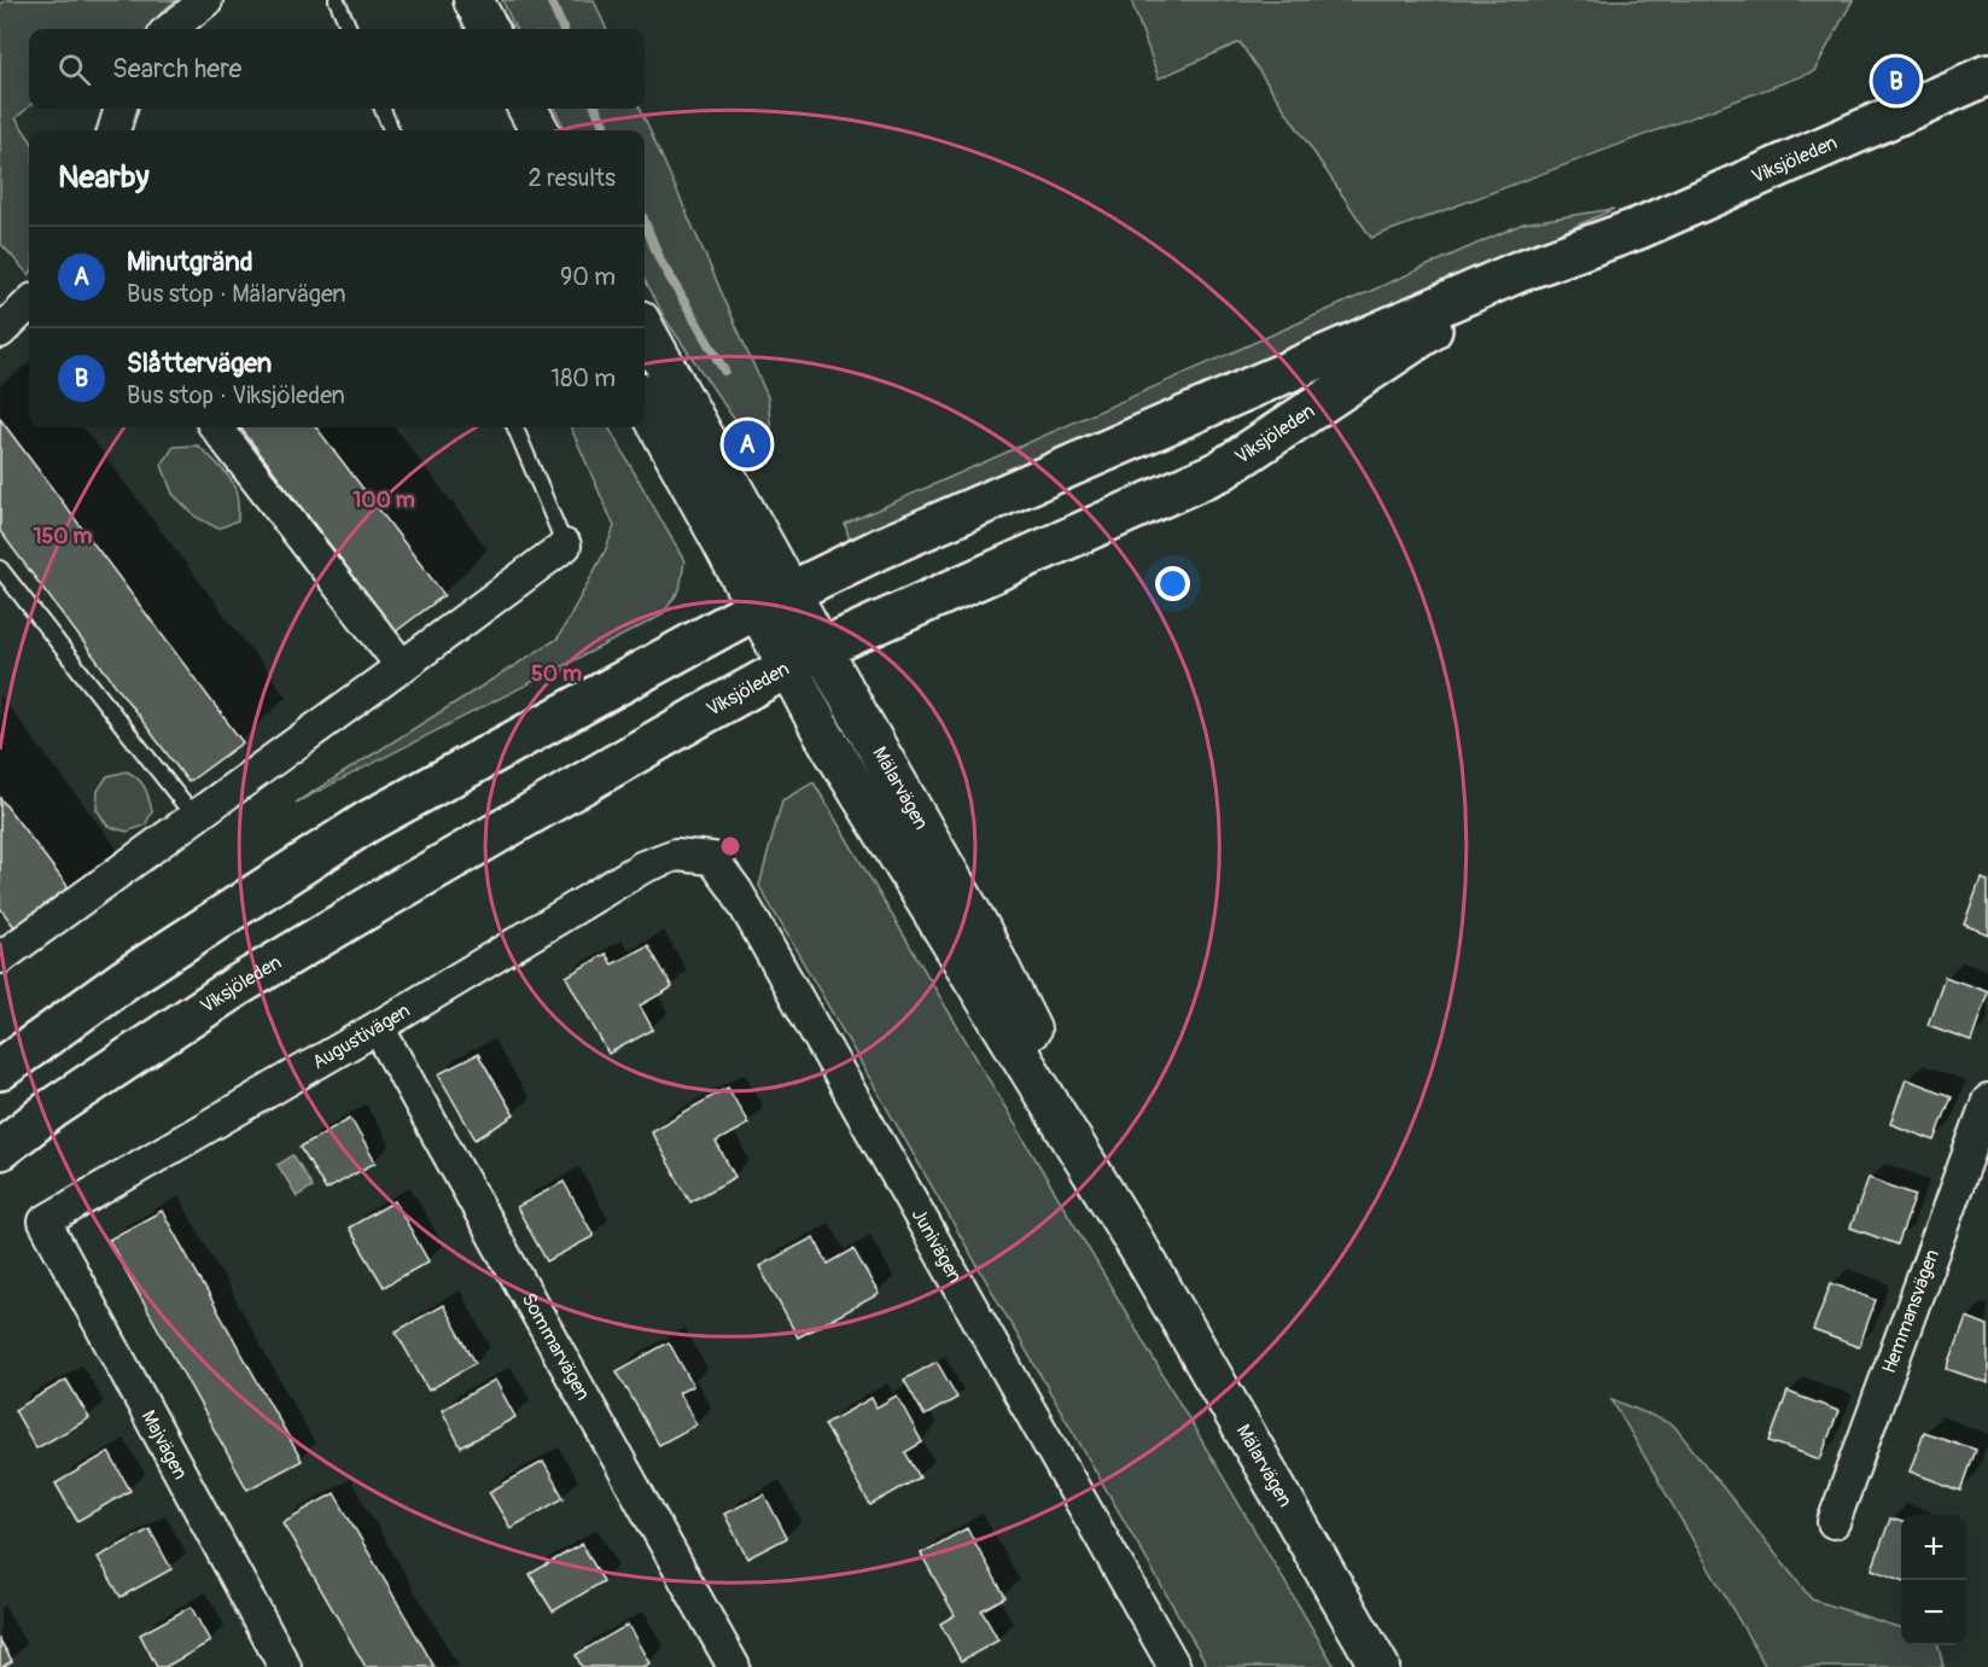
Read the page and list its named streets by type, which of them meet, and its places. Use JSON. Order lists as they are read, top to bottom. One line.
{"streets":{"main road":["Viksjöleden"],"street":["Mälarvägen","Augustivägen","Junivägen","Hemmansvägen","Sommarvägen","Majvägen"]},"crossings":[["Viksjöleden","Mälarvägen"],["Augustivägen","Junivägen"],["Augustivägen","Sommarvägen"],["Augustivägen","Majvägen"]],"page":{"search":"Search here","pins":["B","A"],"heading":["Nearby","2 results"],"list":[{"mark":"A","name":"Minutgränd","note":"Bus stop · Mälarvägen","value":"90 m"},{"mark":"B","name":"Slåttervägen","note":"Bus stop · Viksjöleden","value":"180 m"}],"map_buttons":["+","−"]},"rings":["100 m","150 m","50 m"]}
